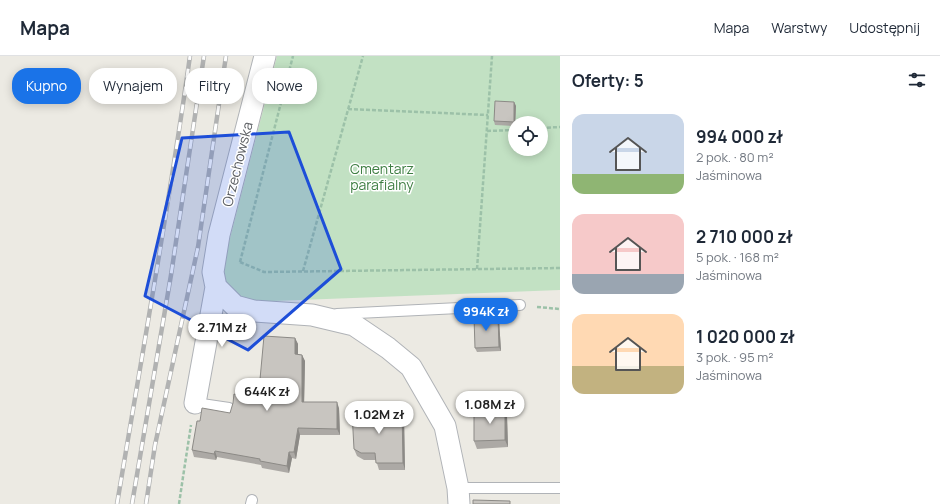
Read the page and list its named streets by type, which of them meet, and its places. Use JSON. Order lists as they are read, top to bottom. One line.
{"streets":{"street":["Orzechowska"]},"parks":["Cmentarz parafialny"],"page":{"header":"Mapa","nav":["Mapa","Warstwy","Udostępnij"],"heading":"Oferty: 5","chip":["Kupno","Wynajem","Filtry","Nowe"],"list":[{"name":"994 000 zł","note":"2 pok. · 80 m² · Jaśminowa"},{"name":"2 710 000 zł","note":"5 pok. · 168 m² · Jaśminowa"},{"name":"1 020 000 zł","note":"3 pok. · 95 m² · Jaśminowa"}],"price":["994K zł","2.71M zł","644K zł","1.08M zł","1.02M zł"]}}
